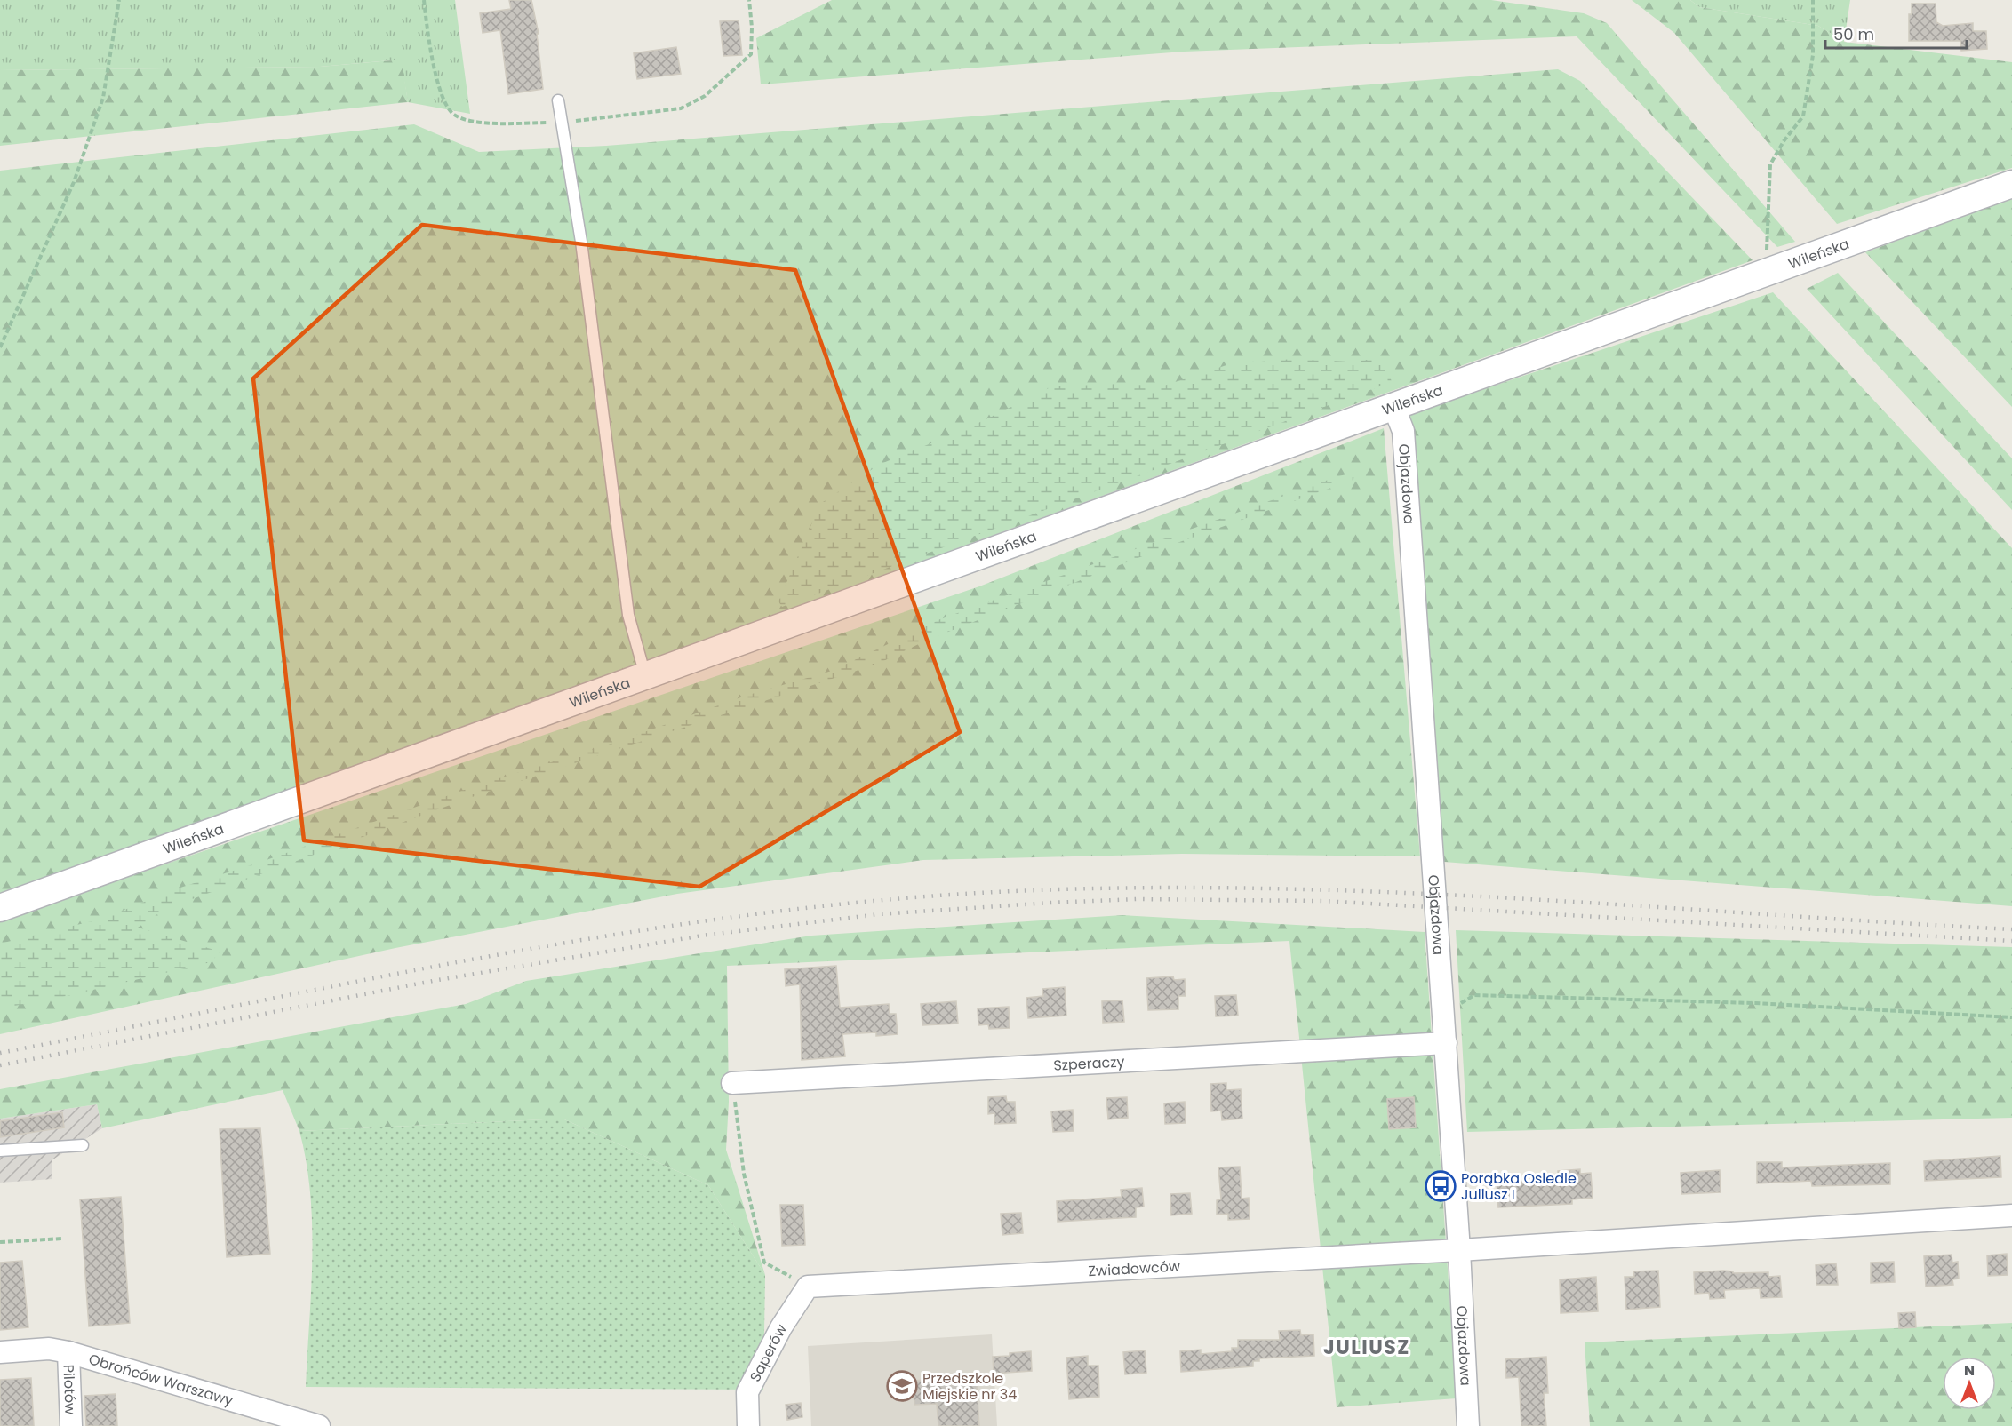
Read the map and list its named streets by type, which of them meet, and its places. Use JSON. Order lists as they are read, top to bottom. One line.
{"streets":{"street":["Wileńska","Objazdowa","Szperaczy","Zwiadowców","Saperów","Obrońców Warszawy","Pilotów"]},"crossings":[["Wileńska","Objazdowa"],["Objazdowa","Szperaczy"],["Objazdowa","Zwiadowców"],["Zwiadowców","Saperów"],["Obrońców Warszawy","Pilotów"]],"districts":["JULIUSZ"],"places":{"bus stop":["Porąbka Osiedle Juliusz I"],"school or university":["Przedszkole Miejskie nr 34"]},"scale_bar":"50 m","north":"top"}
